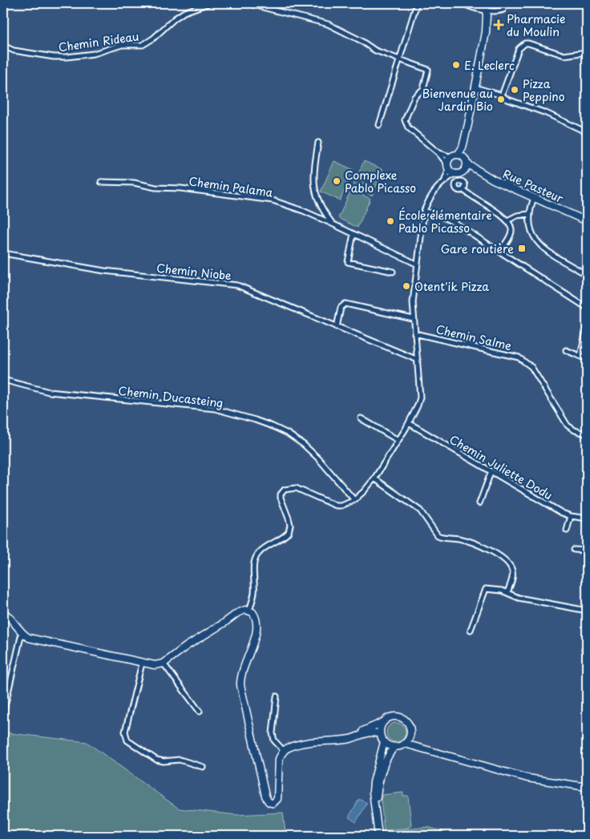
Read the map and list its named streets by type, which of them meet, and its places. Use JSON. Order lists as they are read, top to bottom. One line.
{"streets":{"main road":["Rue Pasteur"],"street":["Chemin Rideau","Chemin Palama","Chemin Niobe","Chemin Salme","Chemin Ducasteing","Chemin Juliette Dodu"]},"places":{"health":["Pharmacie du Moulin"],"other":["E. Leclerc","Pizza Peppino","Bienvenue au Jardin Bio","Complexe Pablo Picasso","École élémentaire Pablo Picasso","Otent'ik Pizza"],"transit":["Gare routière"]}}
